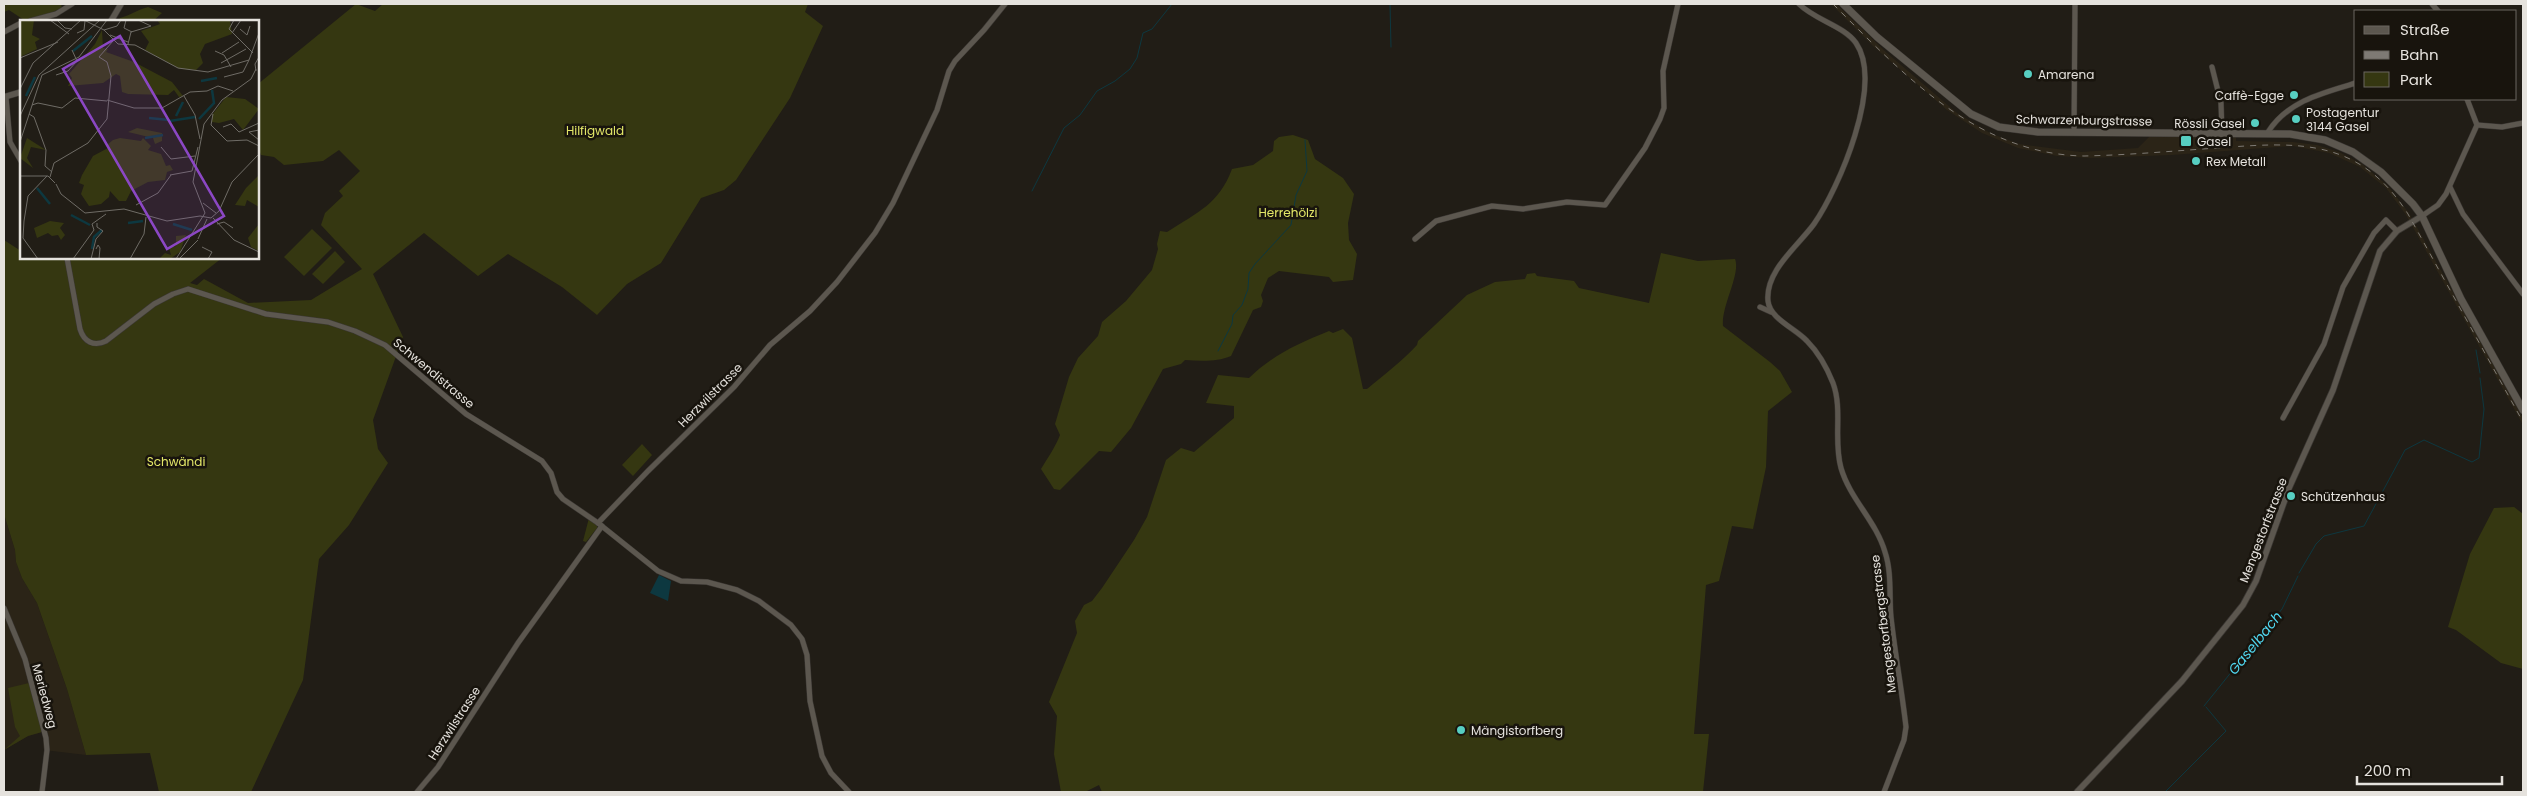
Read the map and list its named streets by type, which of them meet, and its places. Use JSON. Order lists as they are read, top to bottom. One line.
{"streets":{"main road":["Schwarzenburgstrasse"],"street":["Schwendistrasse","Herzwilstrasse","Mengestorfstrasse","Mengestorfbergstrasse","Meriedweg"]},"crossings":[["Schwarzenburgstrasse","Mengestorfstrasse"],["Schwendistrasse","Herzwilstrasse"]],"water":["Gaselbach"],"parks":["Hilfigwald","Herrehölzi","Schwändi"],"places":{"other":["Amarena","Caffè-Egge","Postagentur 3144 Gasel","Rössli Gasel","Rex Metall","Schützenhaus","Mängistorfberg"],"transit":["Gasel"]},"legend":["Straße","Bahn","Park"],"scale_bar":"200 m"}
